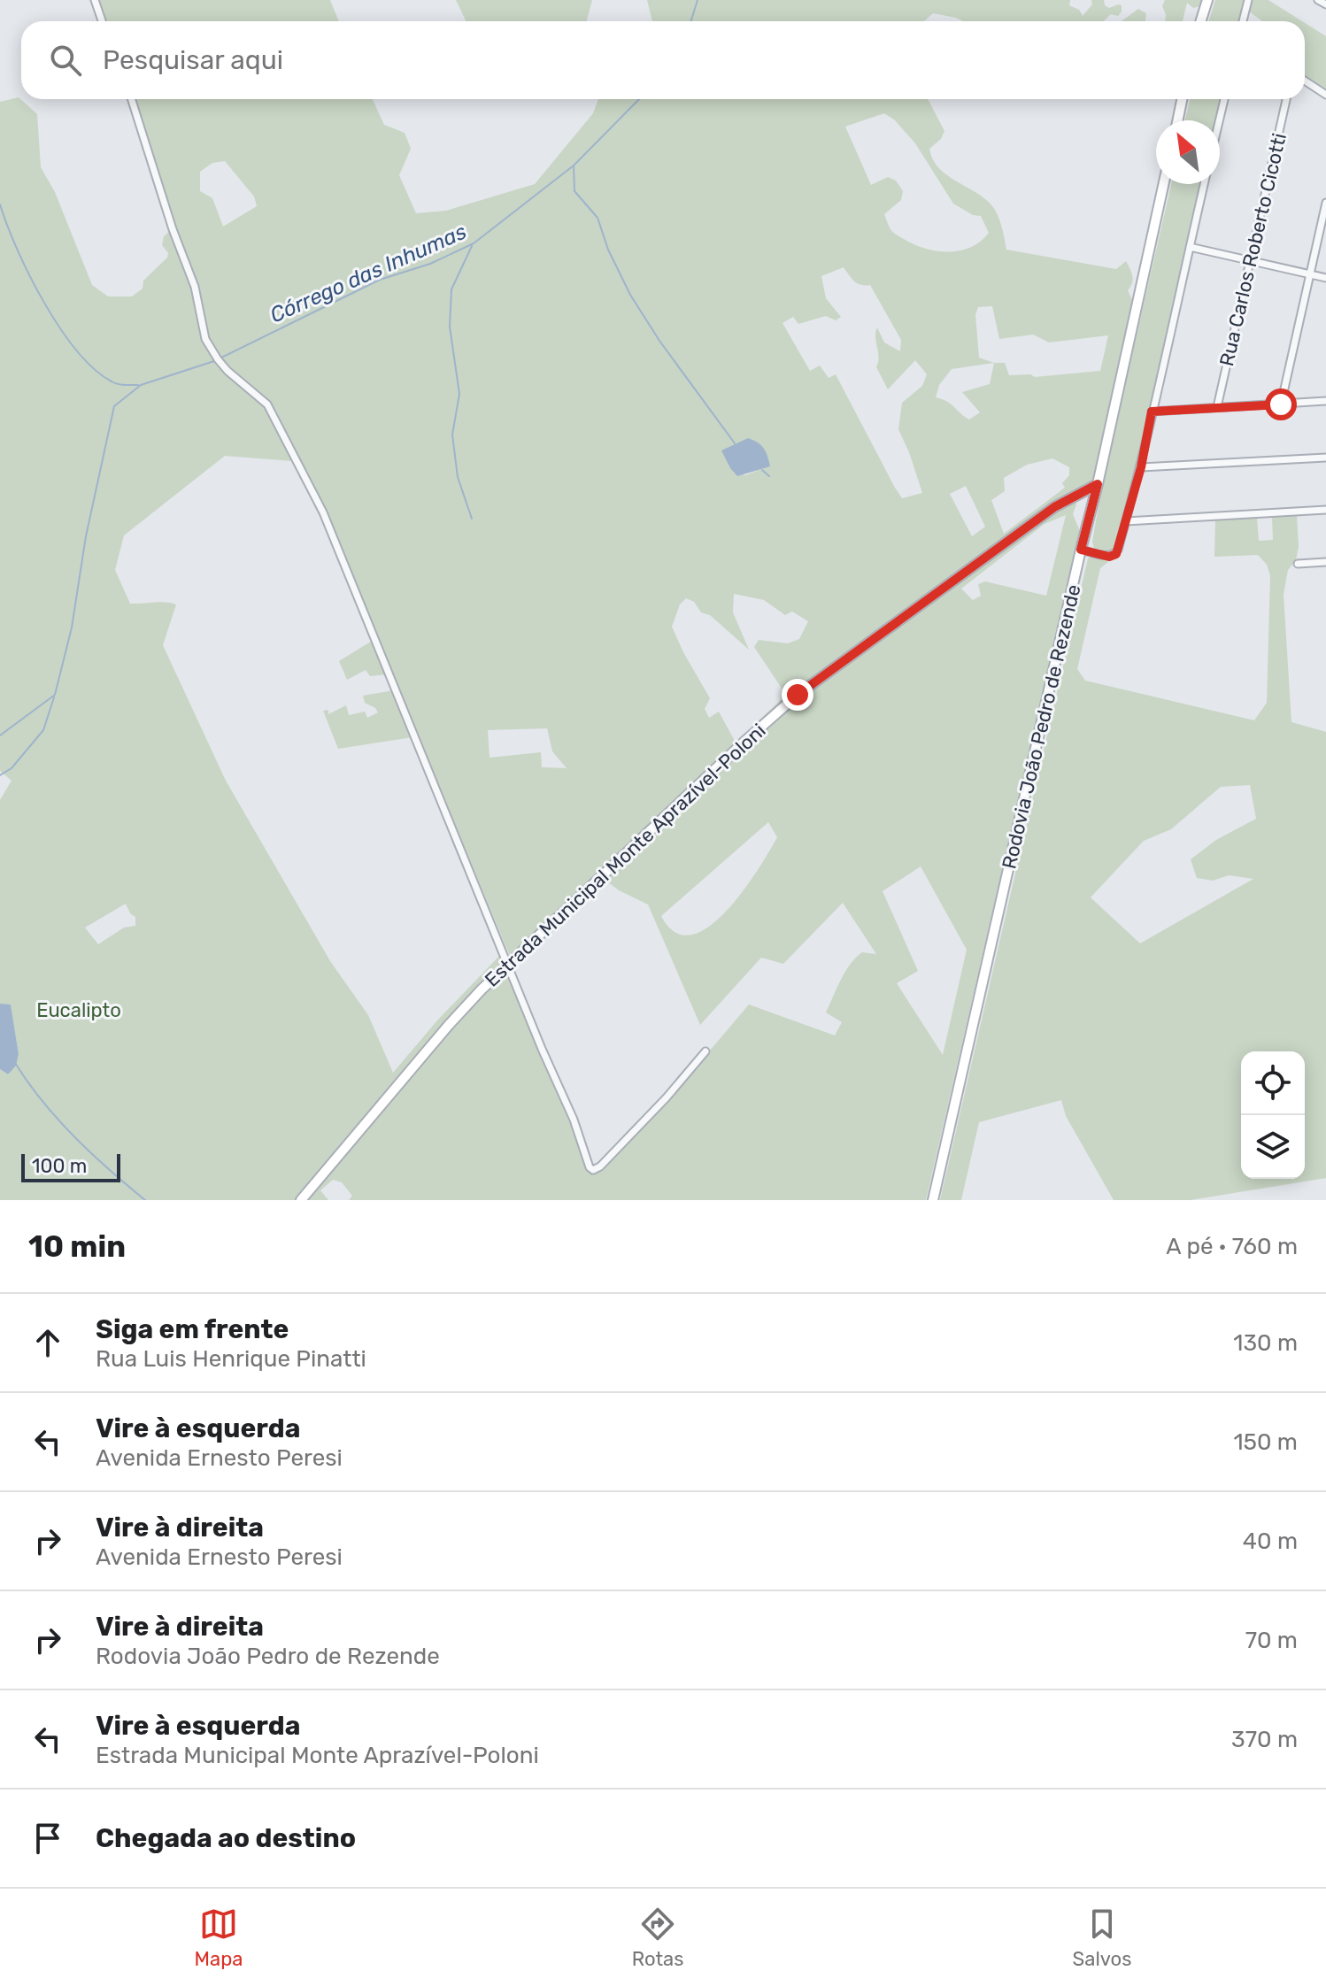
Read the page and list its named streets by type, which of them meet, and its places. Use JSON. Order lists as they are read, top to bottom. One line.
{"streets":{"main road":["Rodovia João Pedro de Rezende","Estrada Municipal Monte Aprazível-Poloni"],"street":["Rua Carlos Roberto Cicotti"]},"crossings":[["Rodovia João Pedro de Rezende","Estrada Municipal Monte Aprazível-Poloni"]],"water":["Córrego das Inhumas"],"parks":["Eucalipto"],"scale_bar":"100 m","north":"top left","page":{"search":"Pesquisar aqui","scale":"100 m","heading":["10 min","A pé · 760 m"],"list":[["Siga em frente","Rua Luis Henrique Pinatti","130 m"],["Vire à esquerda","Avenida Ernesto Peresi","150 m"],["Vire à direita","Avenida Ernesto Peresi","40 m"],["Vire à direita","Rodovia João Pedro de Rezende","70 m"],["Vire à esquerda","Estrada Municipal Monte Aprazível-Poloni","370 m"],"Chegada ao destino"],"nav":["Mapa","Rotas","Salvos"]}}
